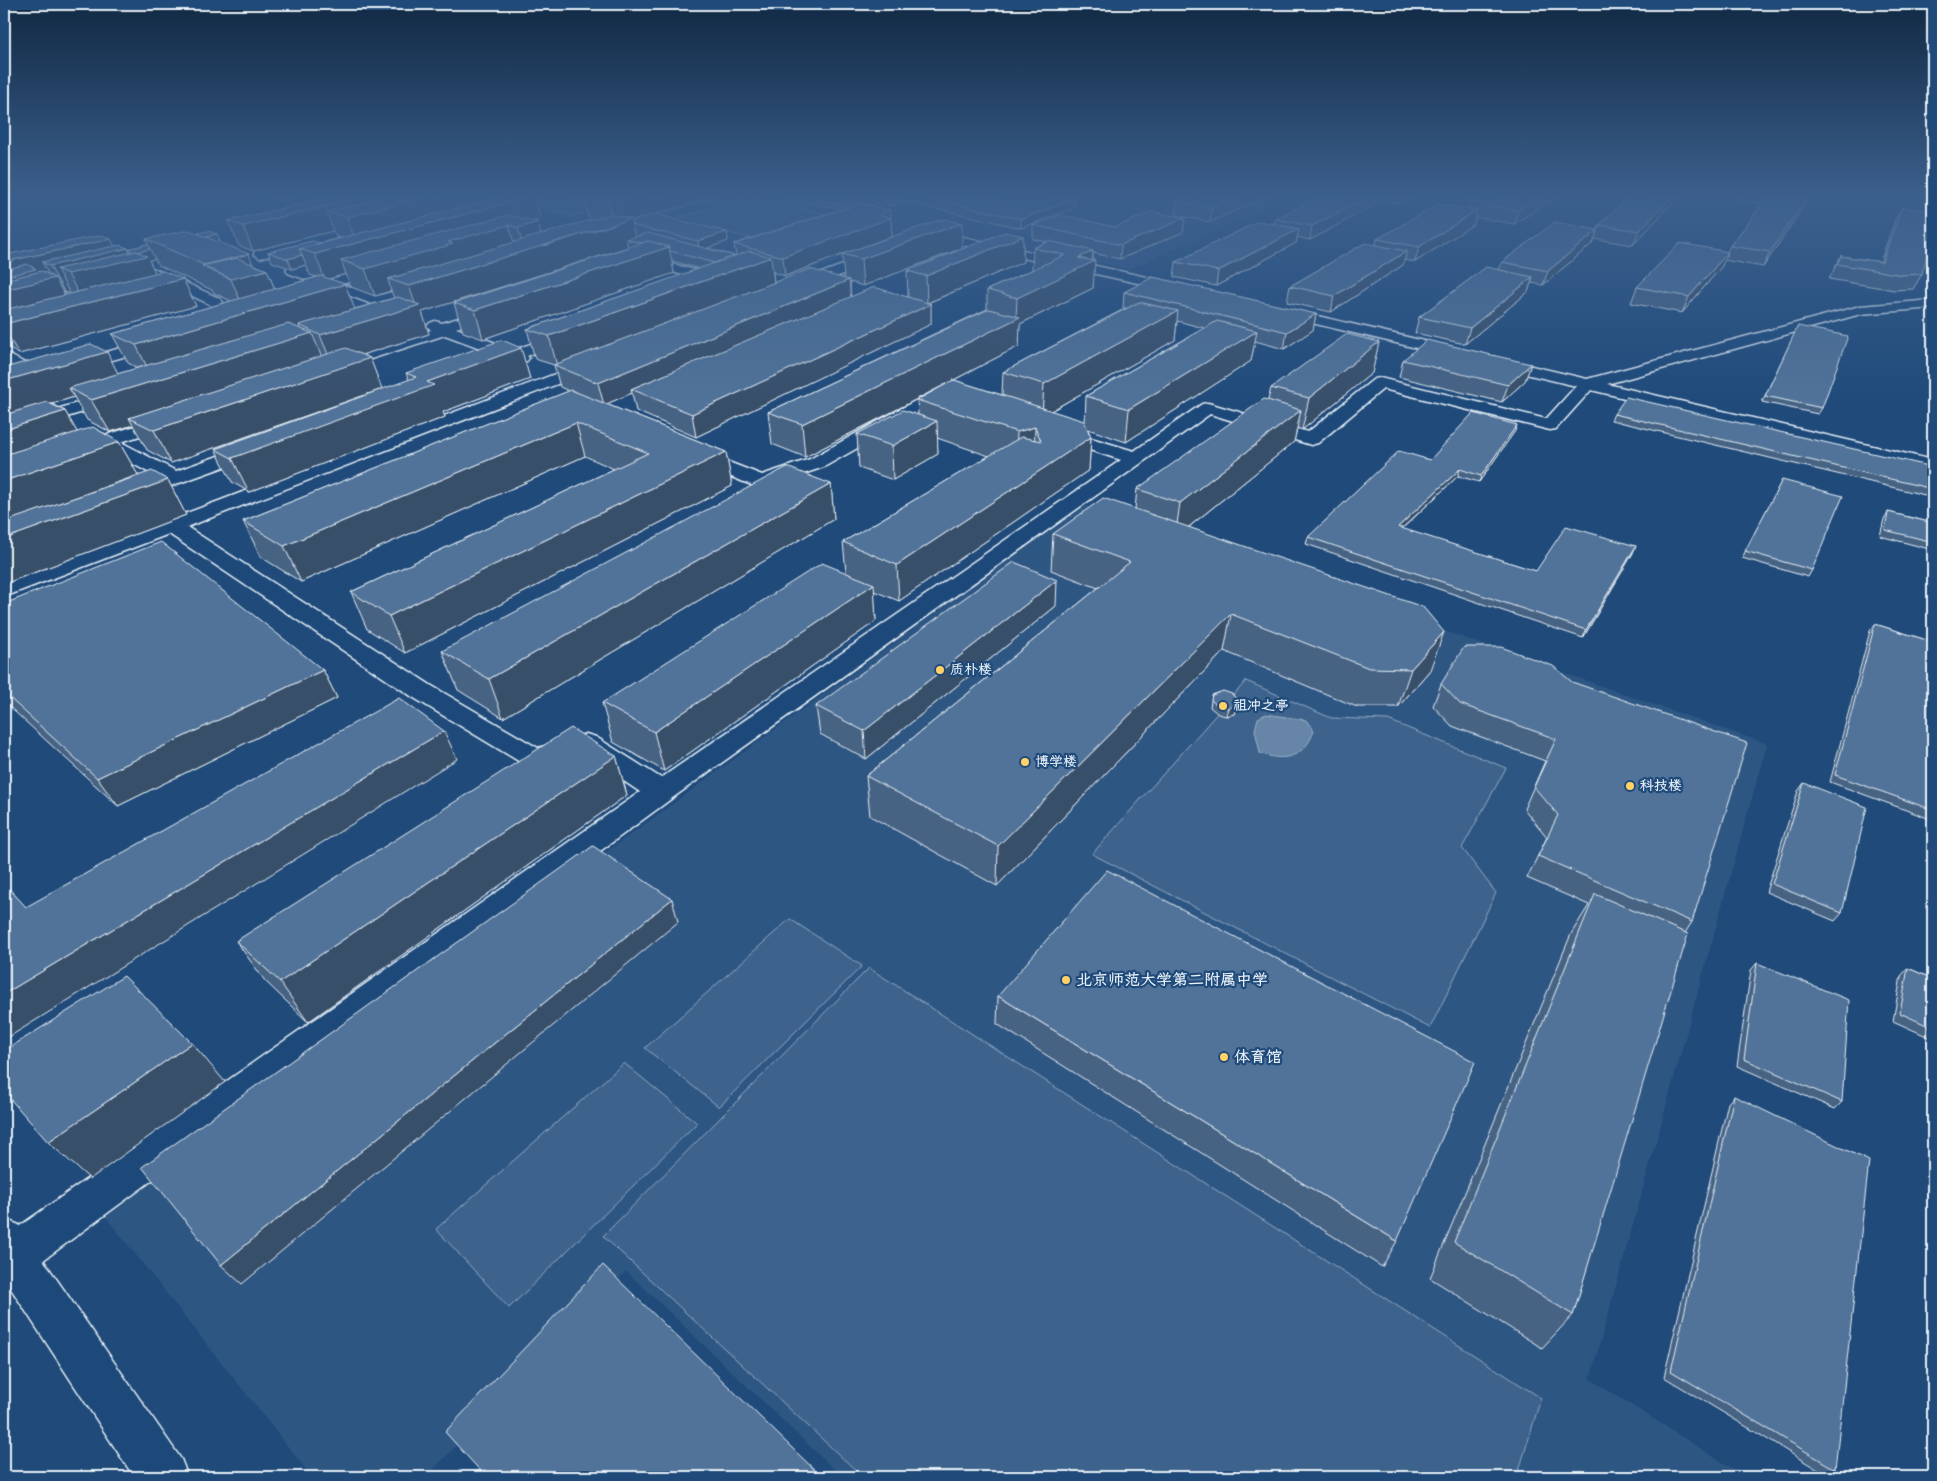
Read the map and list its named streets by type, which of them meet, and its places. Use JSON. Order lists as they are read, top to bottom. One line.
{"places":["质朴楼","祖冲之亭","博学楼","科技楼","北京师范大学第二附属中学","体育馆"]}
